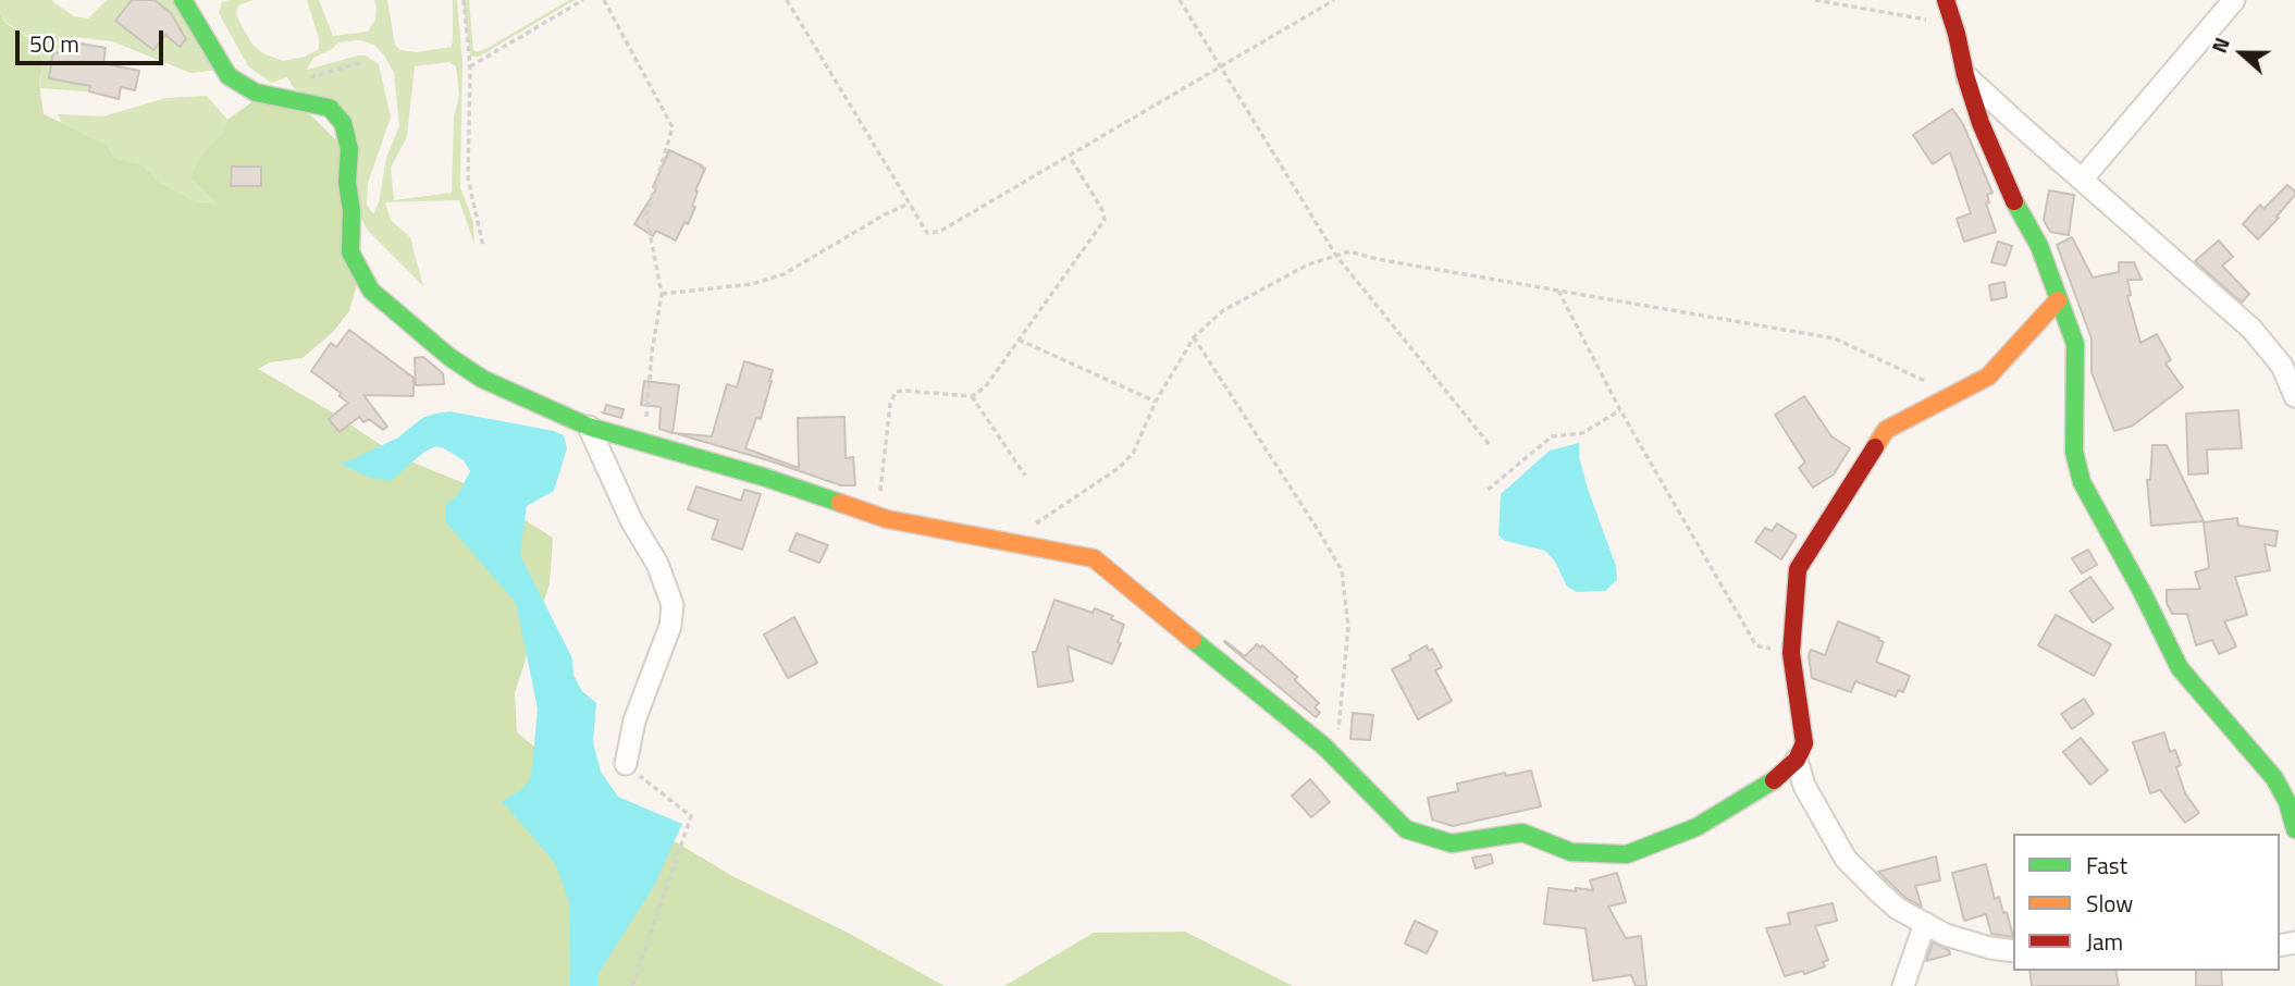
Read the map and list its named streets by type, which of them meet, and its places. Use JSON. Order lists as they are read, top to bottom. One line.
{"legend":["Fast","Slow","Jam"],"scale_bar":"50 m","north":"left"}
